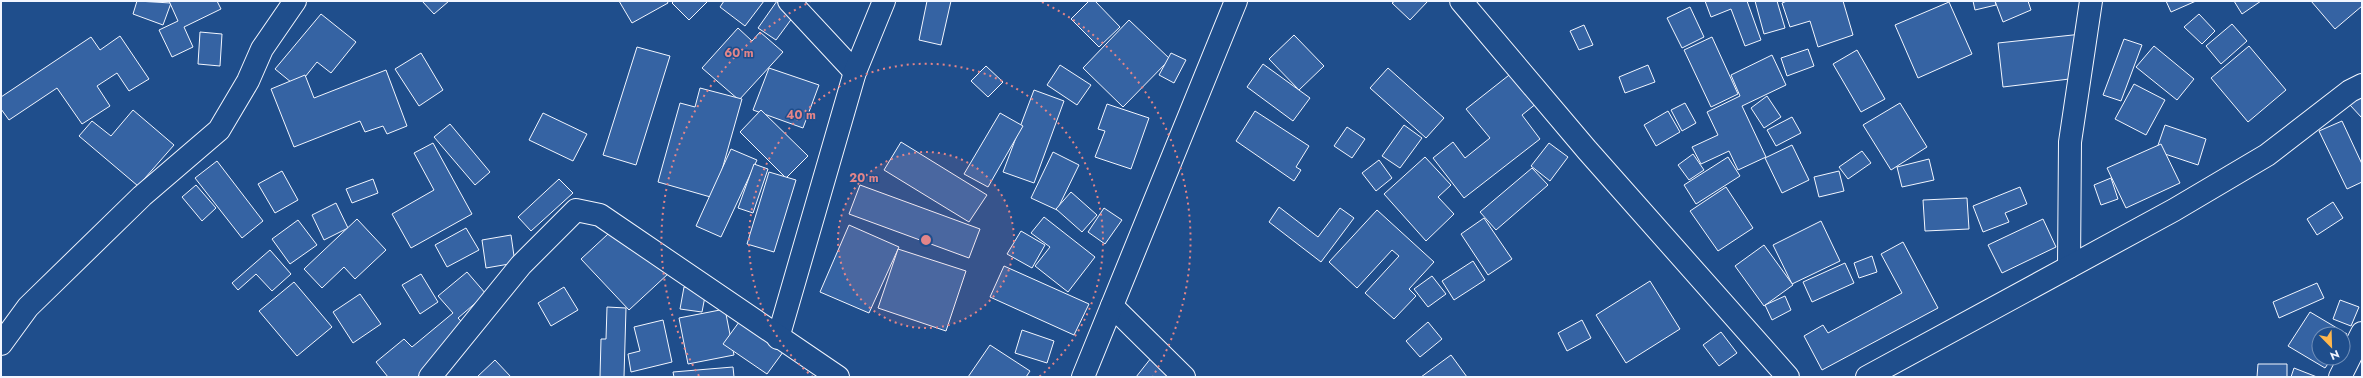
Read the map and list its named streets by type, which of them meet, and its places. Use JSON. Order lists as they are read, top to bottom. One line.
{"north":"bottom right","rings":["60 m","40 m","20 m"]}
